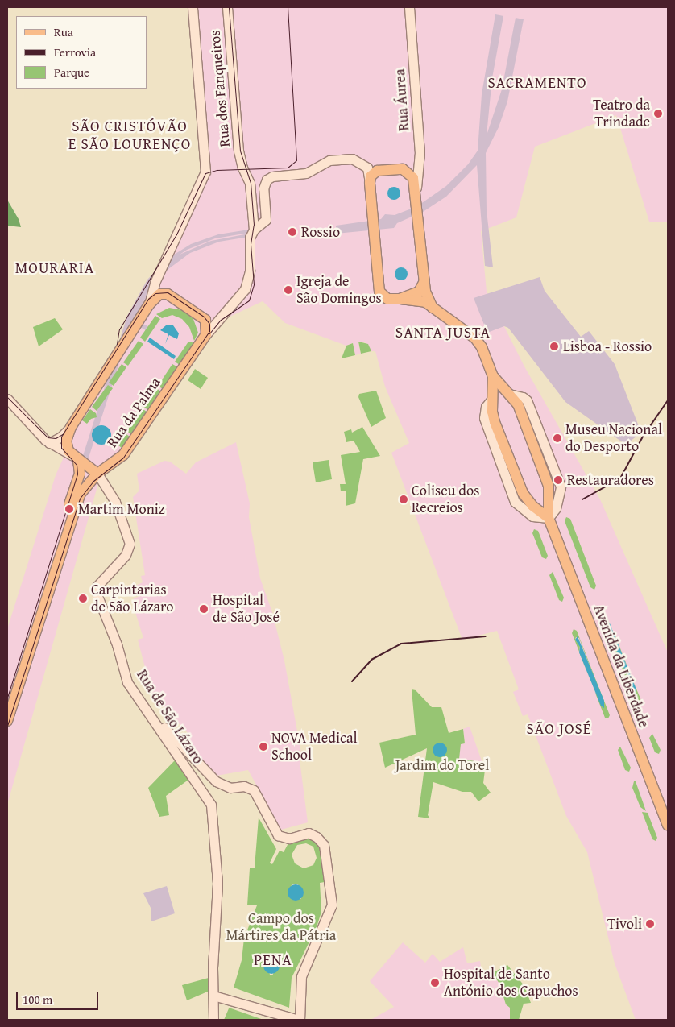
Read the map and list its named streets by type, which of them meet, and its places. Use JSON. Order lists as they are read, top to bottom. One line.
{"streets":{"main road":["Rua da Palma","Avenida da Liberdade"],"street":["Rua dos Fanqueiros","Rua Áurea","Rua de São Lázaro"]},"crossings":[["Rua dos Fanqueiros","Rua da Palma"],["Rua da Palma","Rua de São Lázaro"]],"districts":["SACRAMENTO","SÃO CRISTÓVÃO E SÃO LOURENÇO","MOURARIA","SANTA JUSTA","SÃO JOSÉ","PENA"],"parks":["Jardim do Torel","Campo dos Mártires da Pátria"],"places":["Teatro da Trindade","Rossio","Igreja de São Domingos","Lisboa - Rossio","Museu Nacional do Desporto","Restauradores","Coliseu dos Recreios","Martim Moniz","Carpintarias de São Lázaro","Hospital de São José","NOVA Medical School","Tivoli","Hospital de Santo António dos Capuchos"],"legend":["Rua","Ferrovia","Parque"],"scale_bar":"100 m"}
